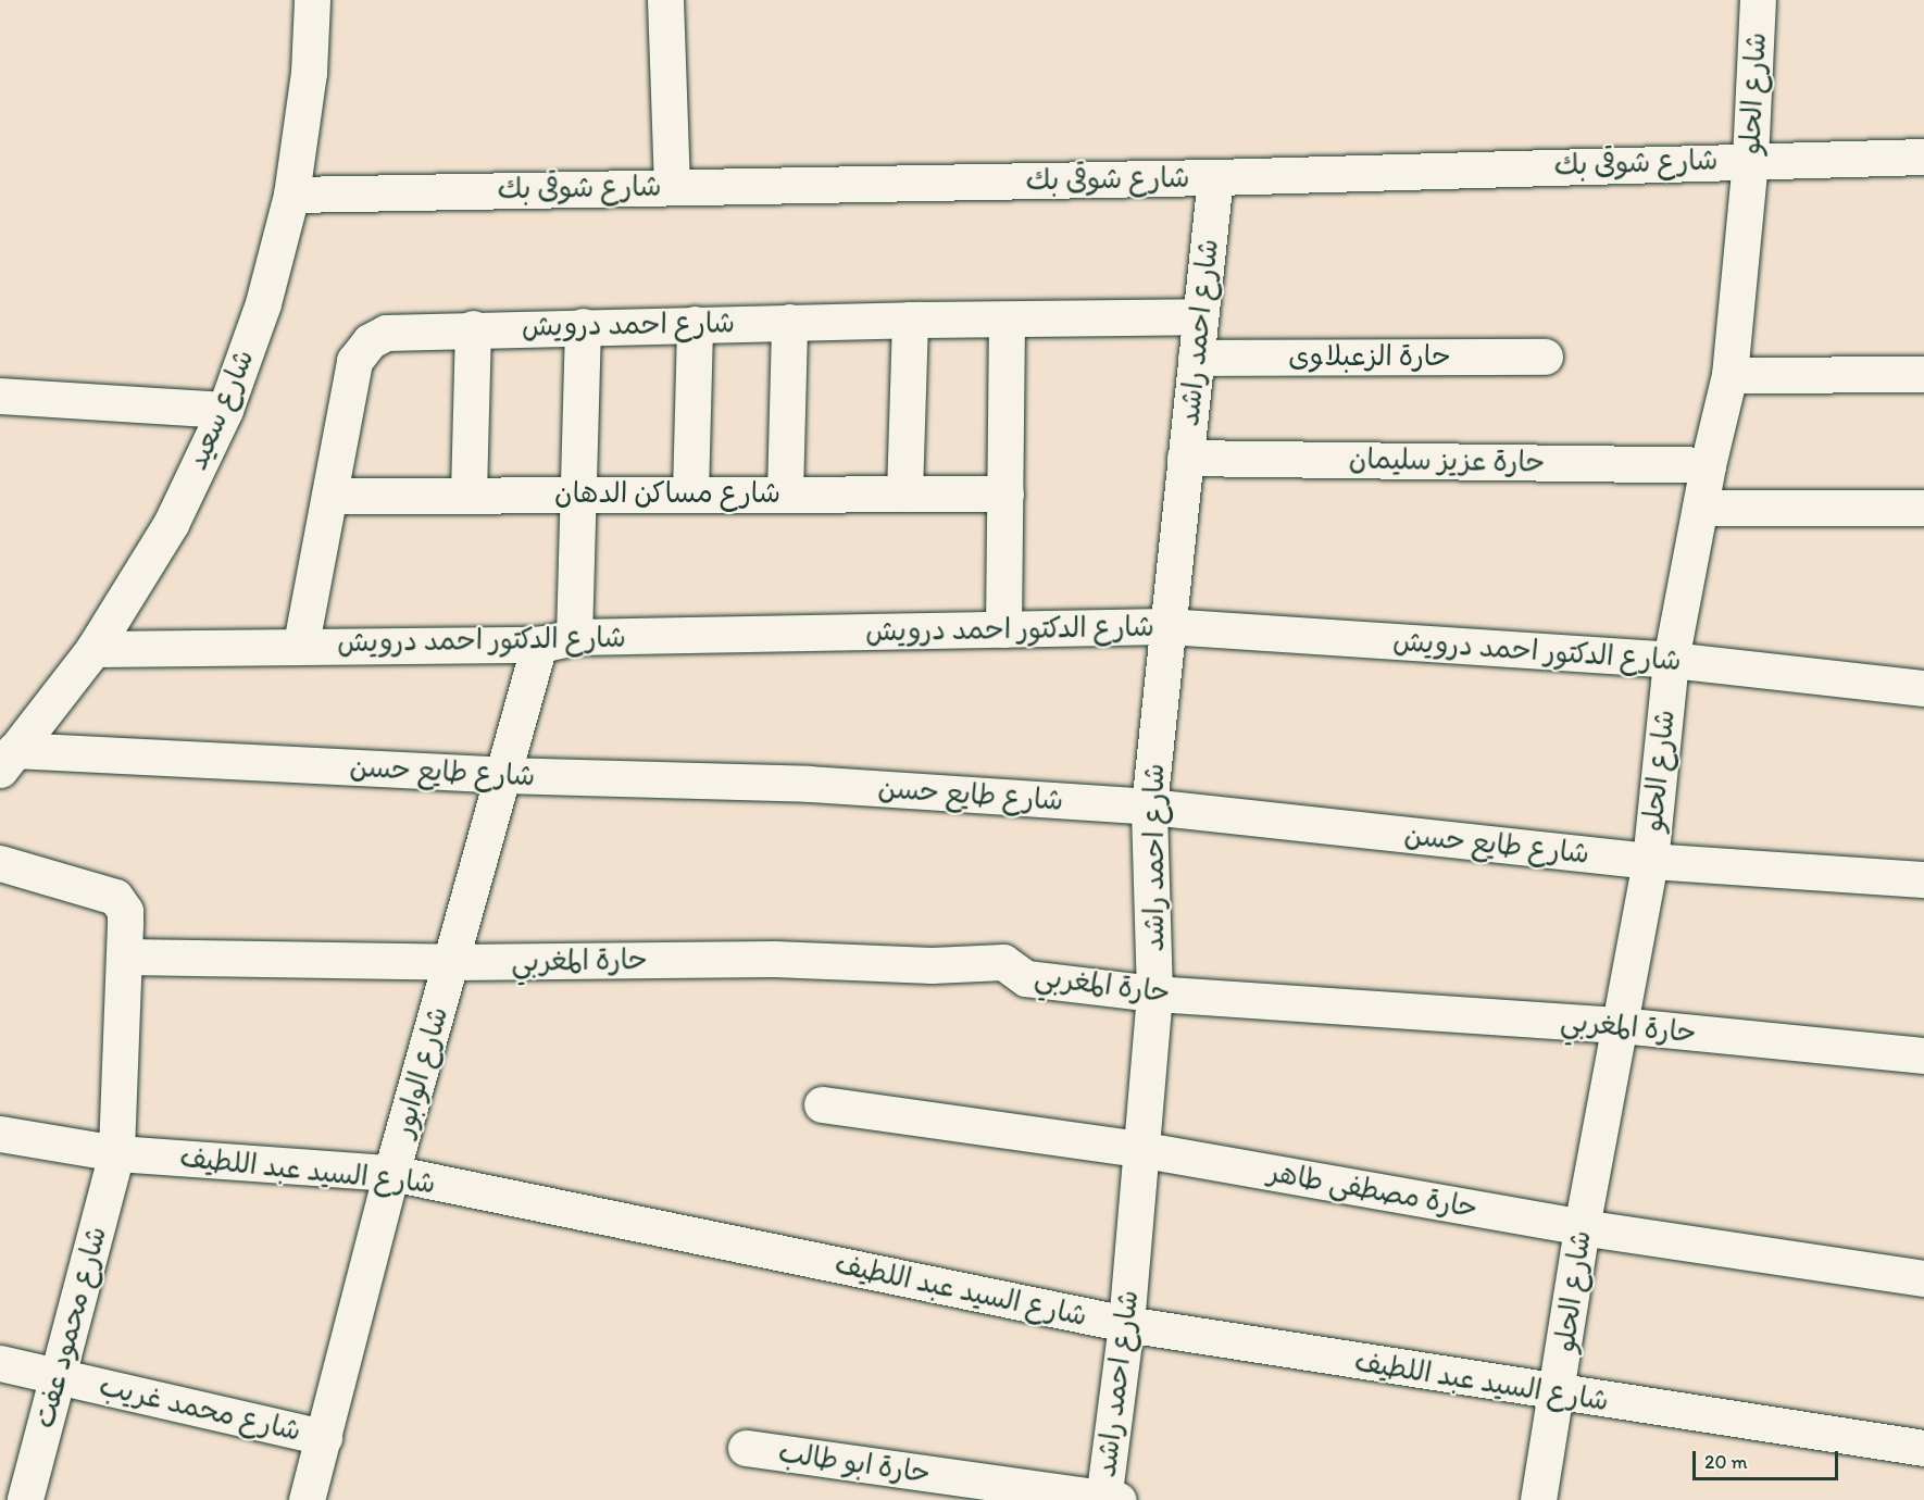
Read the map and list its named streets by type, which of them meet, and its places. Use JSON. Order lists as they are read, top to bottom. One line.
{"streets":{"street":["شارع الحلو","شارع شوقى بك","شارع احمد درويش","شارع احمد راشد","حارة الزعبلاوى","شارع سعيد","حارة عزيز سليمان","شارع مساكن الدهان","شارع الدكتور احمد درويش","شارع طايع حسن","حارة المغربي","شارع الوابور","شارع السيد عبد اللطيف","حارة مصطفى طاهر","شارع محمود عفت","شارع محمد غريب","حارة ابو طالب"]},"crossings":[["شارع الحلو","شارع شوقى بك"],["شارع الحلو","حارة عزيز سليمان"],["شارع الحلو","شارع الدكتور احمد درويش"],["شارع الحلو","شارع طايع حسن"],["شارع الحلو","حارة المغربي"],["شارع الحلو","شارع السيد عبد اللطيف"],["شارع الحلو","حارة مصطفى طاهر"],["شارع شوقى بك","شارع احمد راشد"],["شارع شوقى بك","شارع سعيد"],["شارع احمد درويش","شارع احمد راشد"],["شارع احمد درويش","شارع مساكن الدهان"],["شارع احمد درويش","شارع الدكتور احمد درويش"],["شارع احمد راشد","حارة الزعبلاوى"],["شارع احمد راشد","حارة عزيز سليمان"],["شارع احمد راشد","شارع الدكتور احمد درويش"],["شارع احمد راشد","شارع طايع حسن"],["شارع احمد راشد","حارة المغربي"],["شارع احمد راشد","شارع السيد عبد اللطيف"],["شارع احمد راشد","حارة مصطفى طاهر"],["شارع احمد راشد","حارة ابو طالب"],["شارع سعيد","شارع الدكتور احمد درويش"],["شارع سعيد","شارع طايع حسن"],["شارع الدكتور احمد درويش","شارع الوابور"],["شارع طايع حسن","شارع الوابور"],["حارة المغربي","شارع الوابور"],["حارة المغربي","شارع محمود عفت"],["شارع الوابور","شارع السيد عبد اللطيف"],["شارع الوابور","شارع محمد غريب"],["شارع السيد عبد اللطيف","شارع محمود عفت"],["شارع محمود عفت","شارع محمد غريب"]],"scale_bar":"20 m"}
